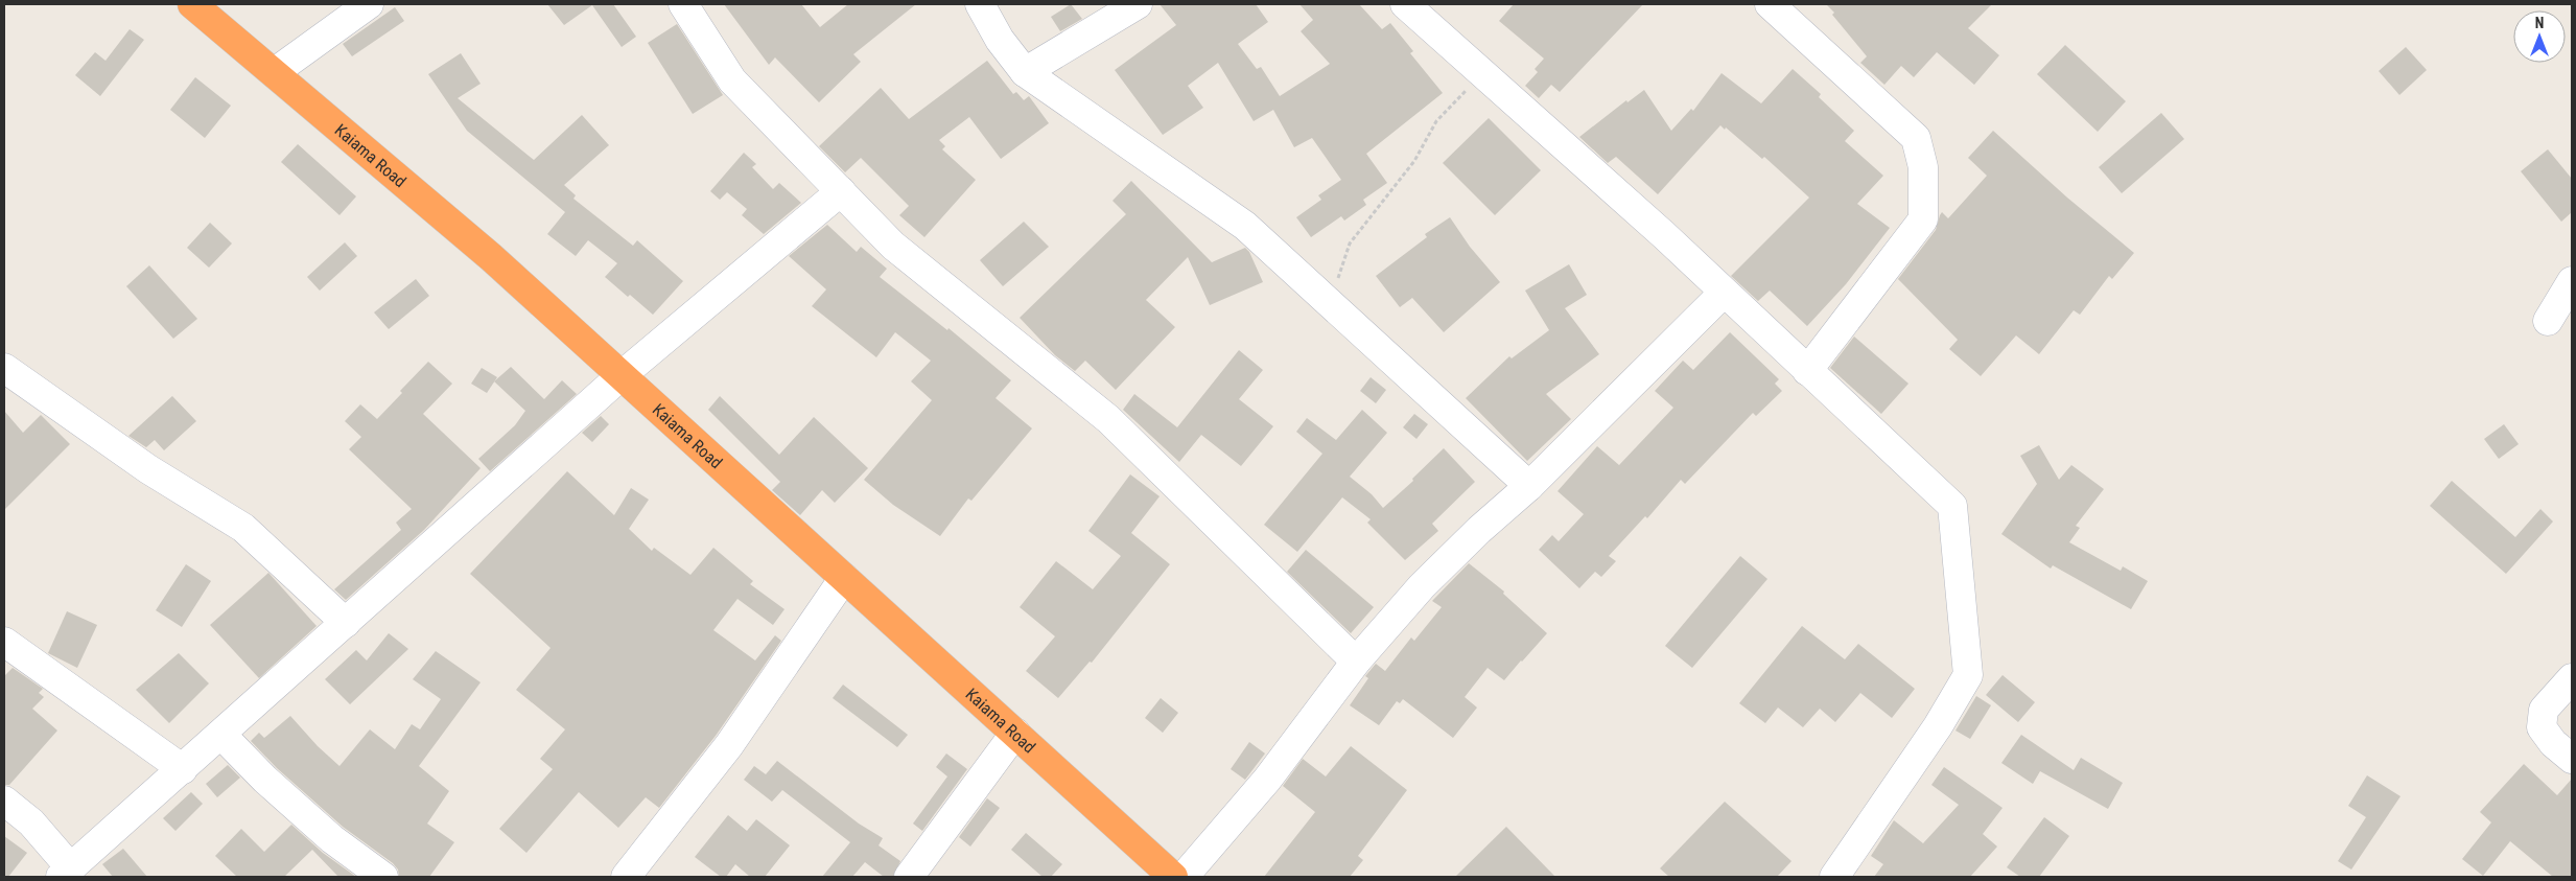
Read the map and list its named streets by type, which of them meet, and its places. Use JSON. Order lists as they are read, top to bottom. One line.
{"streets":{"highway":["Kaiama Road"]},"north":"top"}
